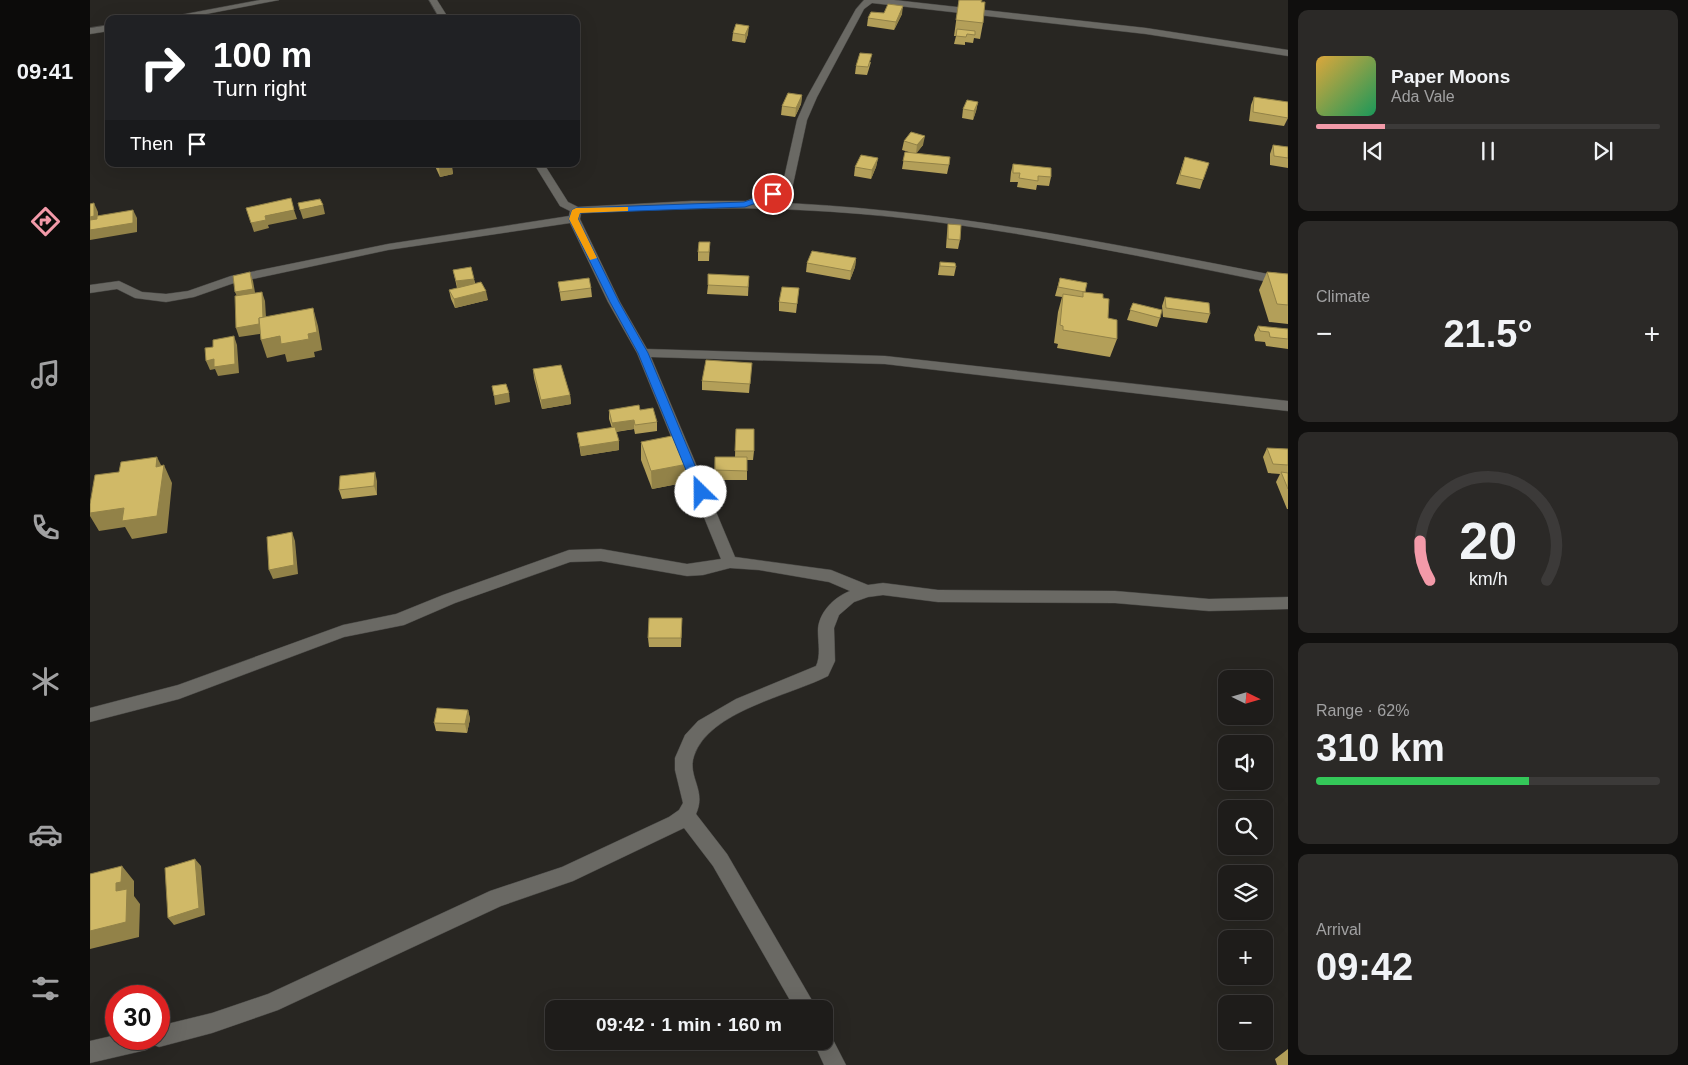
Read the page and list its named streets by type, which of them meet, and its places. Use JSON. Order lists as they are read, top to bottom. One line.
{"north":"right","page":{"tabs":"09:41","turn":["100 m","Turn right"],"song":["Paper Moons","Ada Vale"],"then":"Then","tile":["Climate",["Range · 62%","310 km"],["Arrival","09:42"]],"heat":["−","21.5°","+"],"map_buttons":["+","−"],"limit":"30","trip":"09:42 · 1 min · 160 m","gauge":["20","km/h"]}}
